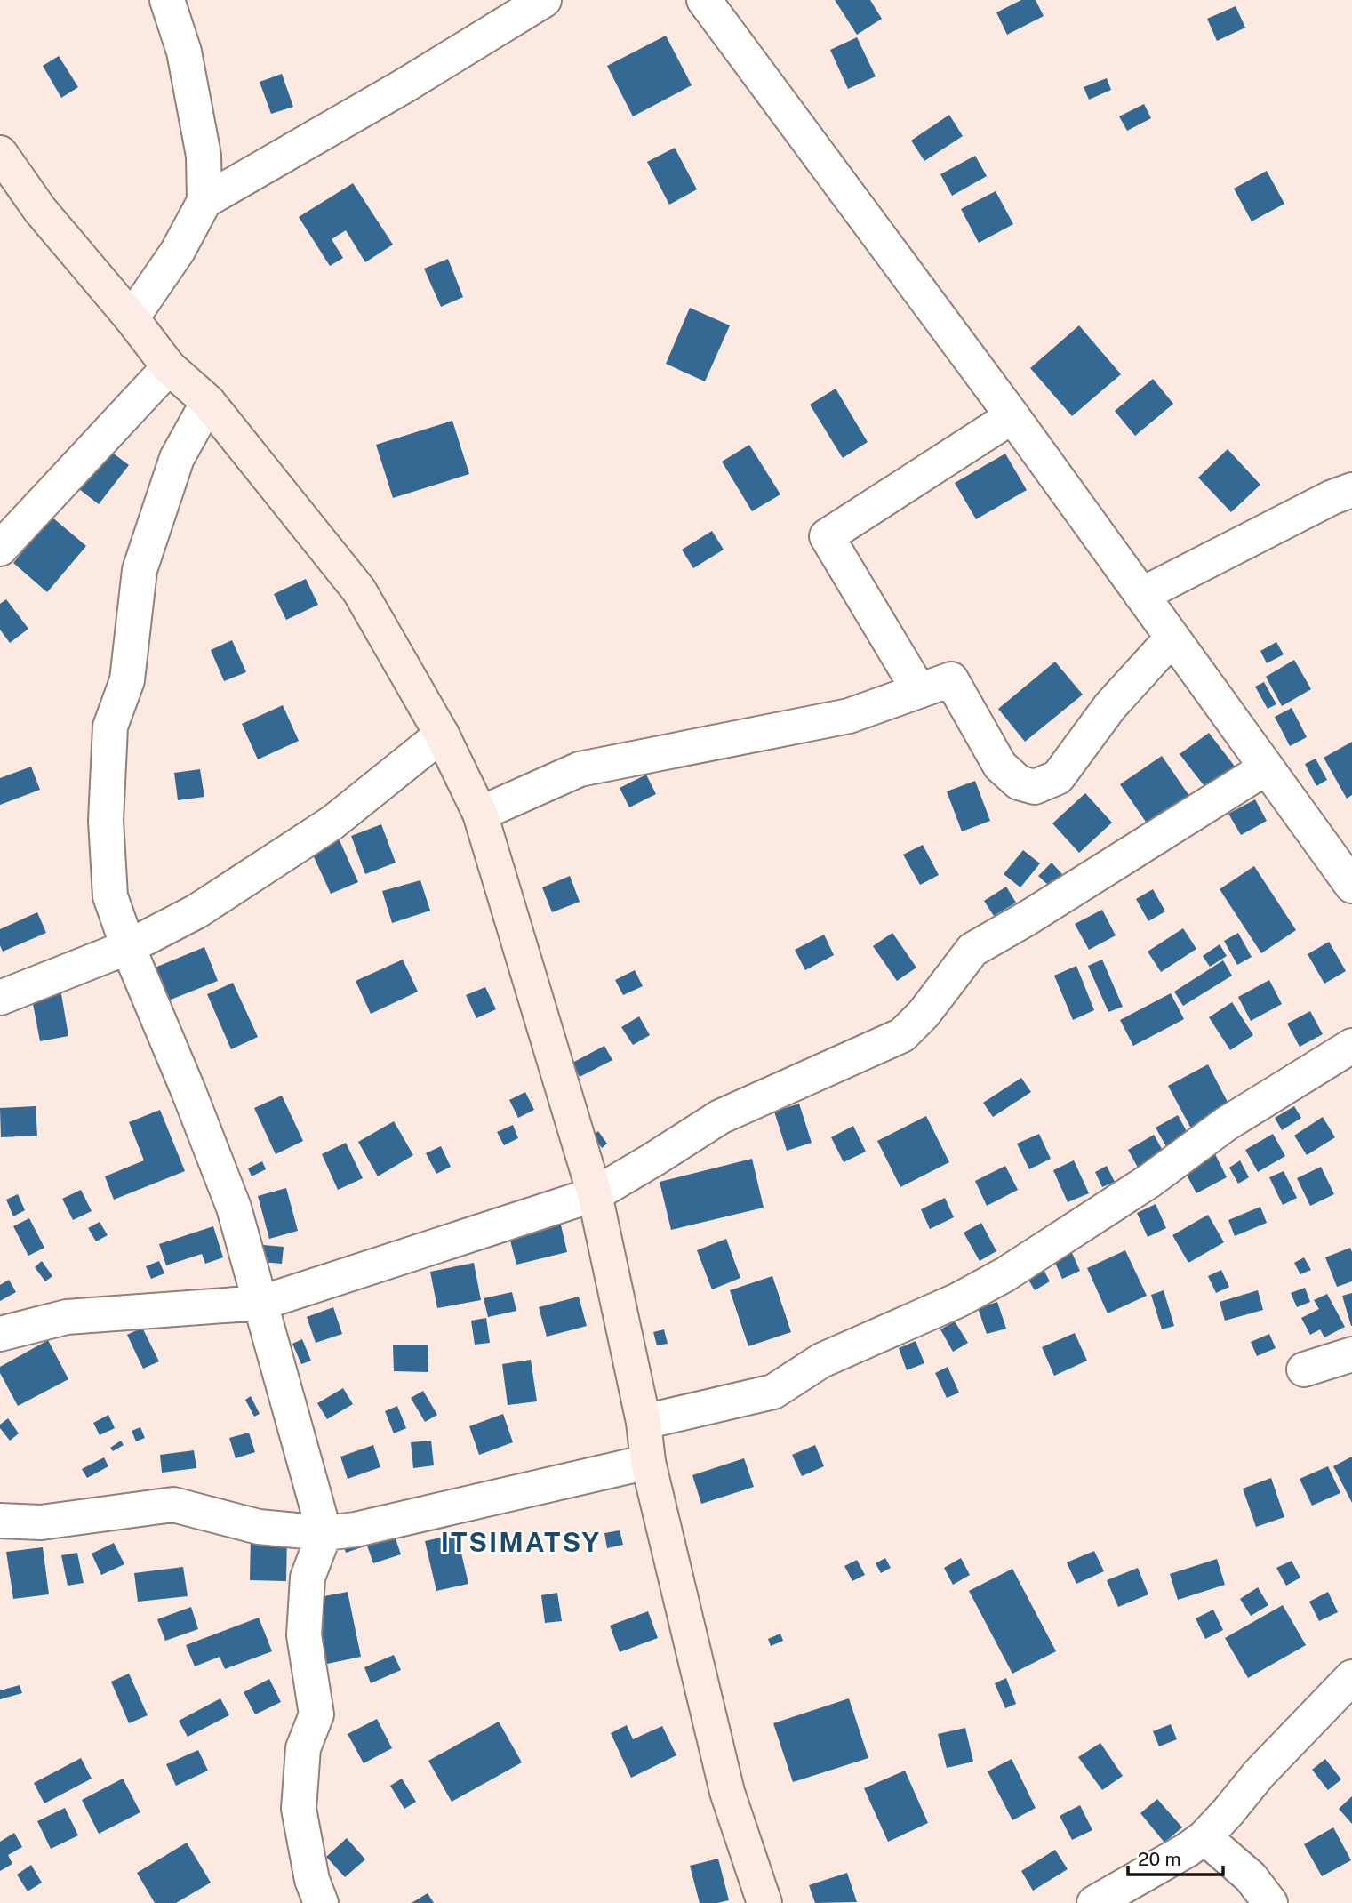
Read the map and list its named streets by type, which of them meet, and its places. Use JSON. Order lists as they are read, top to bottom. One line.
{"districts":["ITSIMATSY"],"scale_bar":"20 m"}
